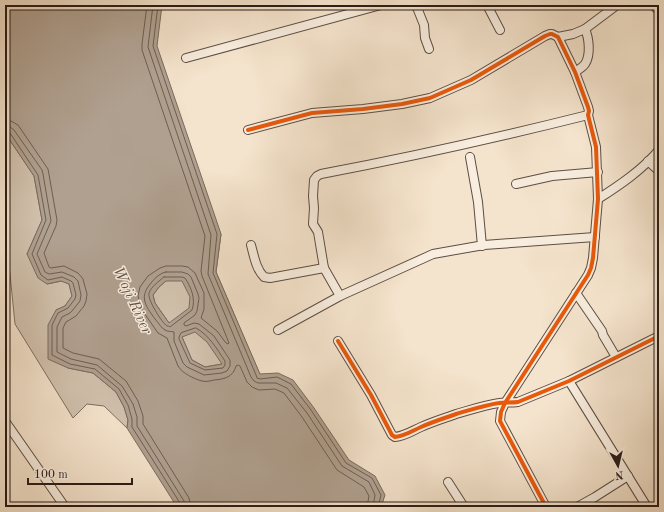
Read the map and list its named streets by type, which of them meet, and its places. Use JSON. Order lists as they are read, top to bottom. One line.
{"water":["Woji River"],"scale_bar":"100 m","north":"bottom"}
